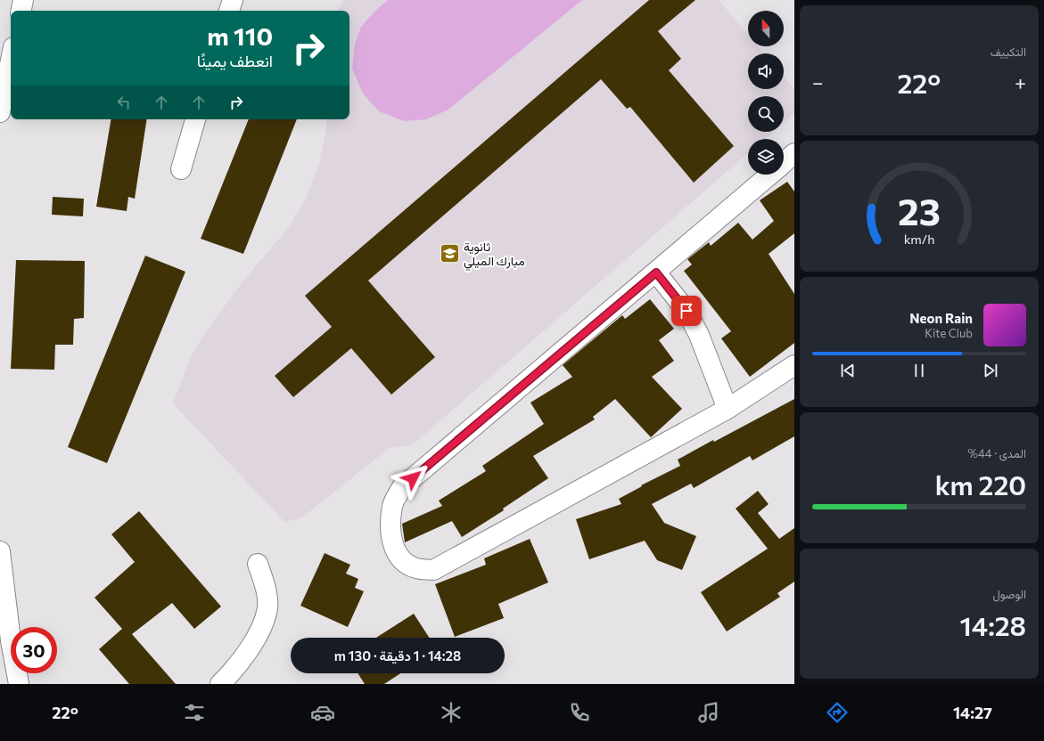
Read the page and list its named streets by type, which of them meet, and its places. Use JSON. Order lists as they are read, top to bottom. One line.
{"places":{"school or university":["ثانوية مبارك الميلي"]},"north":"top","page":{"tile":["التكييف",["المدى · 44%","220 km"],["الوصول","14:28"]],"turn":["110 m","انعطف يمينًا"],"heat":["−","22°","+"],"song":["Neon Rain","Kite Club"],"limit":"30","trip":"14:28 · 1 دقيقة · 130 m","tabs":["14:27","22°"],"gauge":["23","km/h"]}}
